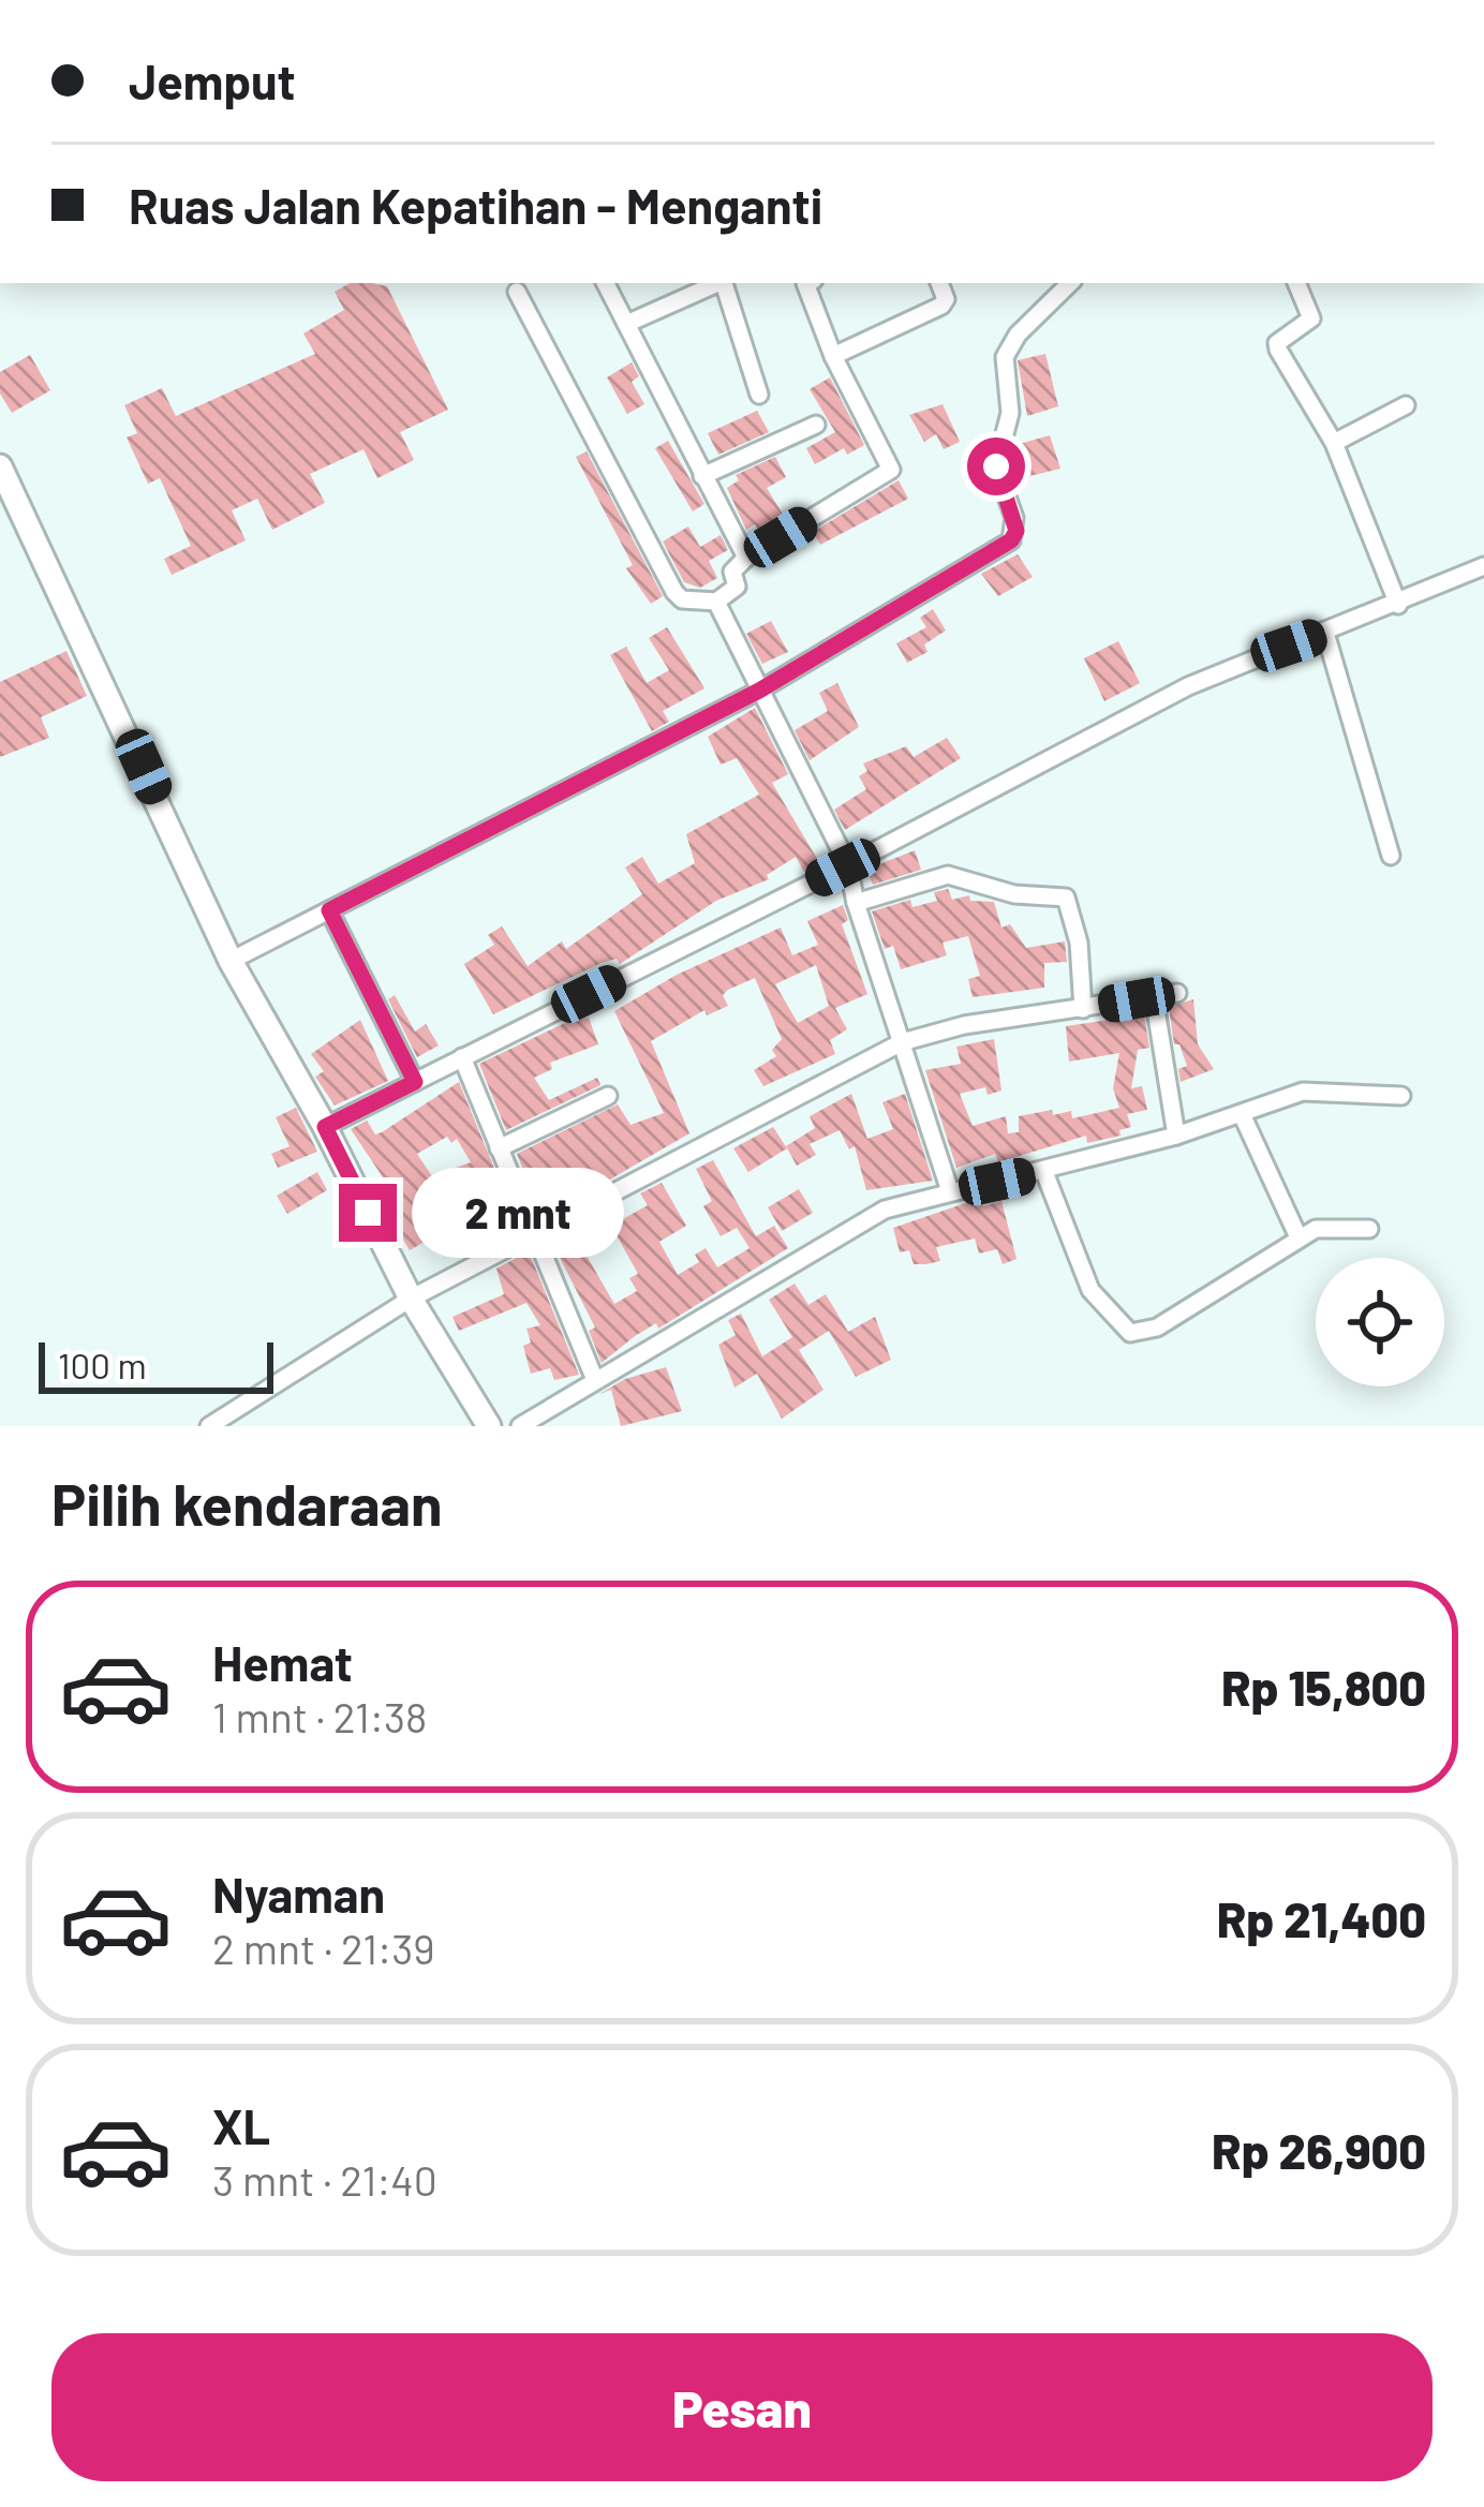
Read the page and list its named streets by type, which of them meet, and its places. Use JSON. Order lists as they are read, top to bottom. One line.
{"scale_bar":"100 m","page":{"banner":["Jemput","Ruas Jalan Kepatihan - Menganti"],"bubble":"2 mnt","scale":"100 m","heading":"Pilih kendaraan","list":[{"name":"Hemat","note":"1 mnt · 21:38","value":"Rp 15,800"},{"name":"Nyaman","note":"2 mnt · 21:39","value":"Rp 21,400"},{"name":"XL","note":"3 mnt · 21:40","value":"Rp 26,900"}],"buttons":"Pesan"}}
